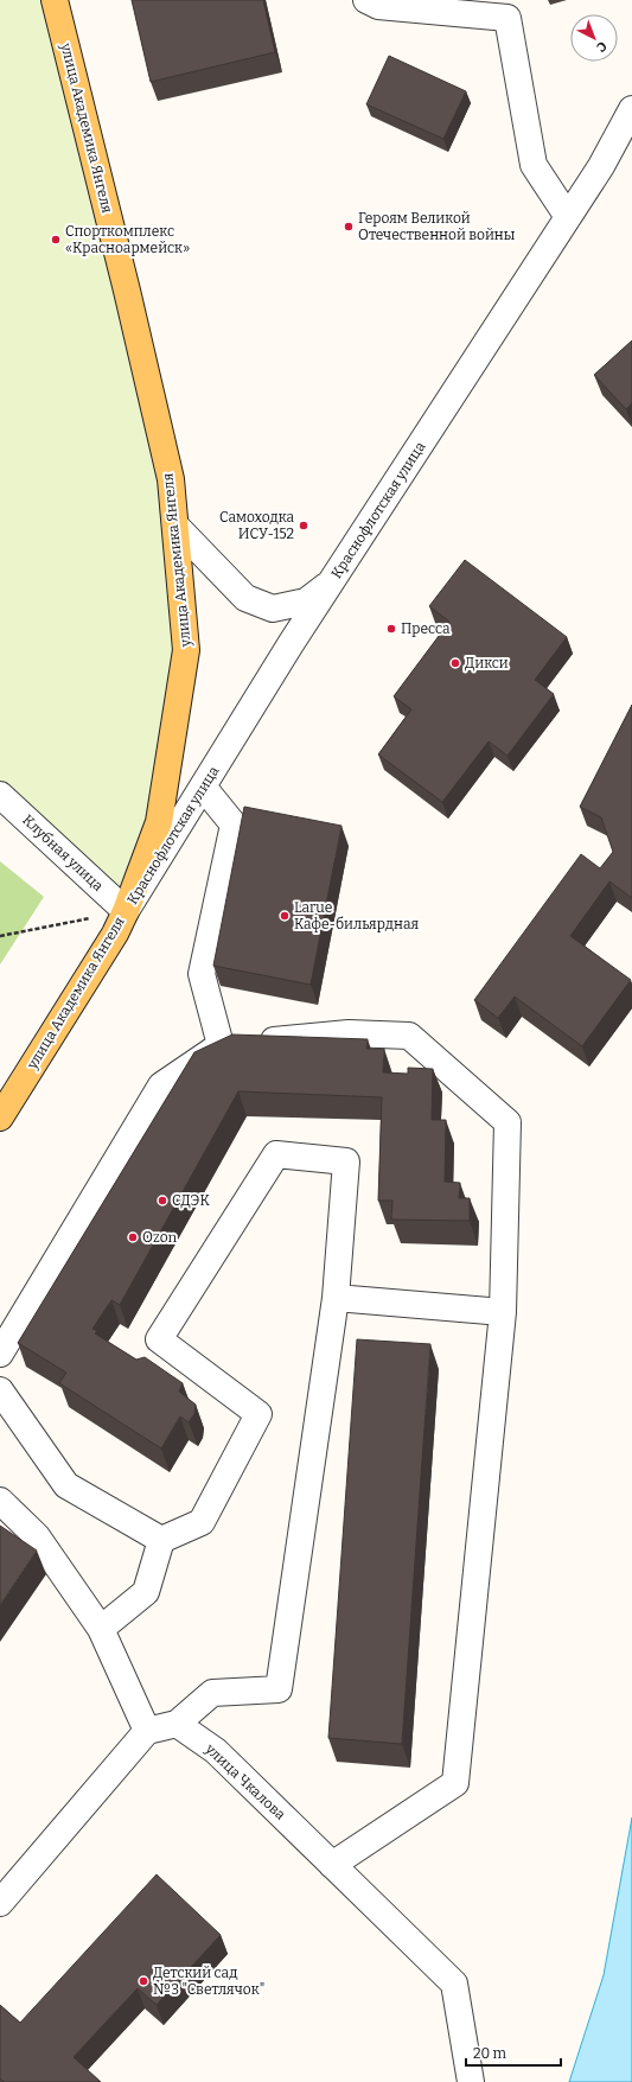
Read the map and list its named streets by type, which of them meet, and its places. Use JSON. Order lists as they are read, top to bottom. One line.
{"streets":{"main road":["улица Академика Янгеля"],"street":["Краснофлотская улица","Клубная улица","улица Чкалова"]},"crossings":[["улица Академика Янгеля","Краснофлотская улица"],["улица Академика Янгеля","Клубная улица"],["Краснофлотская улица","Клубная улица"]],"places":["Героям Великой Отечественной войны","Спорткомплекс «Красноармейск»","Самоходка ИСУ-152","Пресса","Дикси","Larue Кафе-бильярдная","СДЭК","Ozon","Детский сад №3 \"Светлячок\""],"scale_bar":"20 m","north":"bottom right"}
